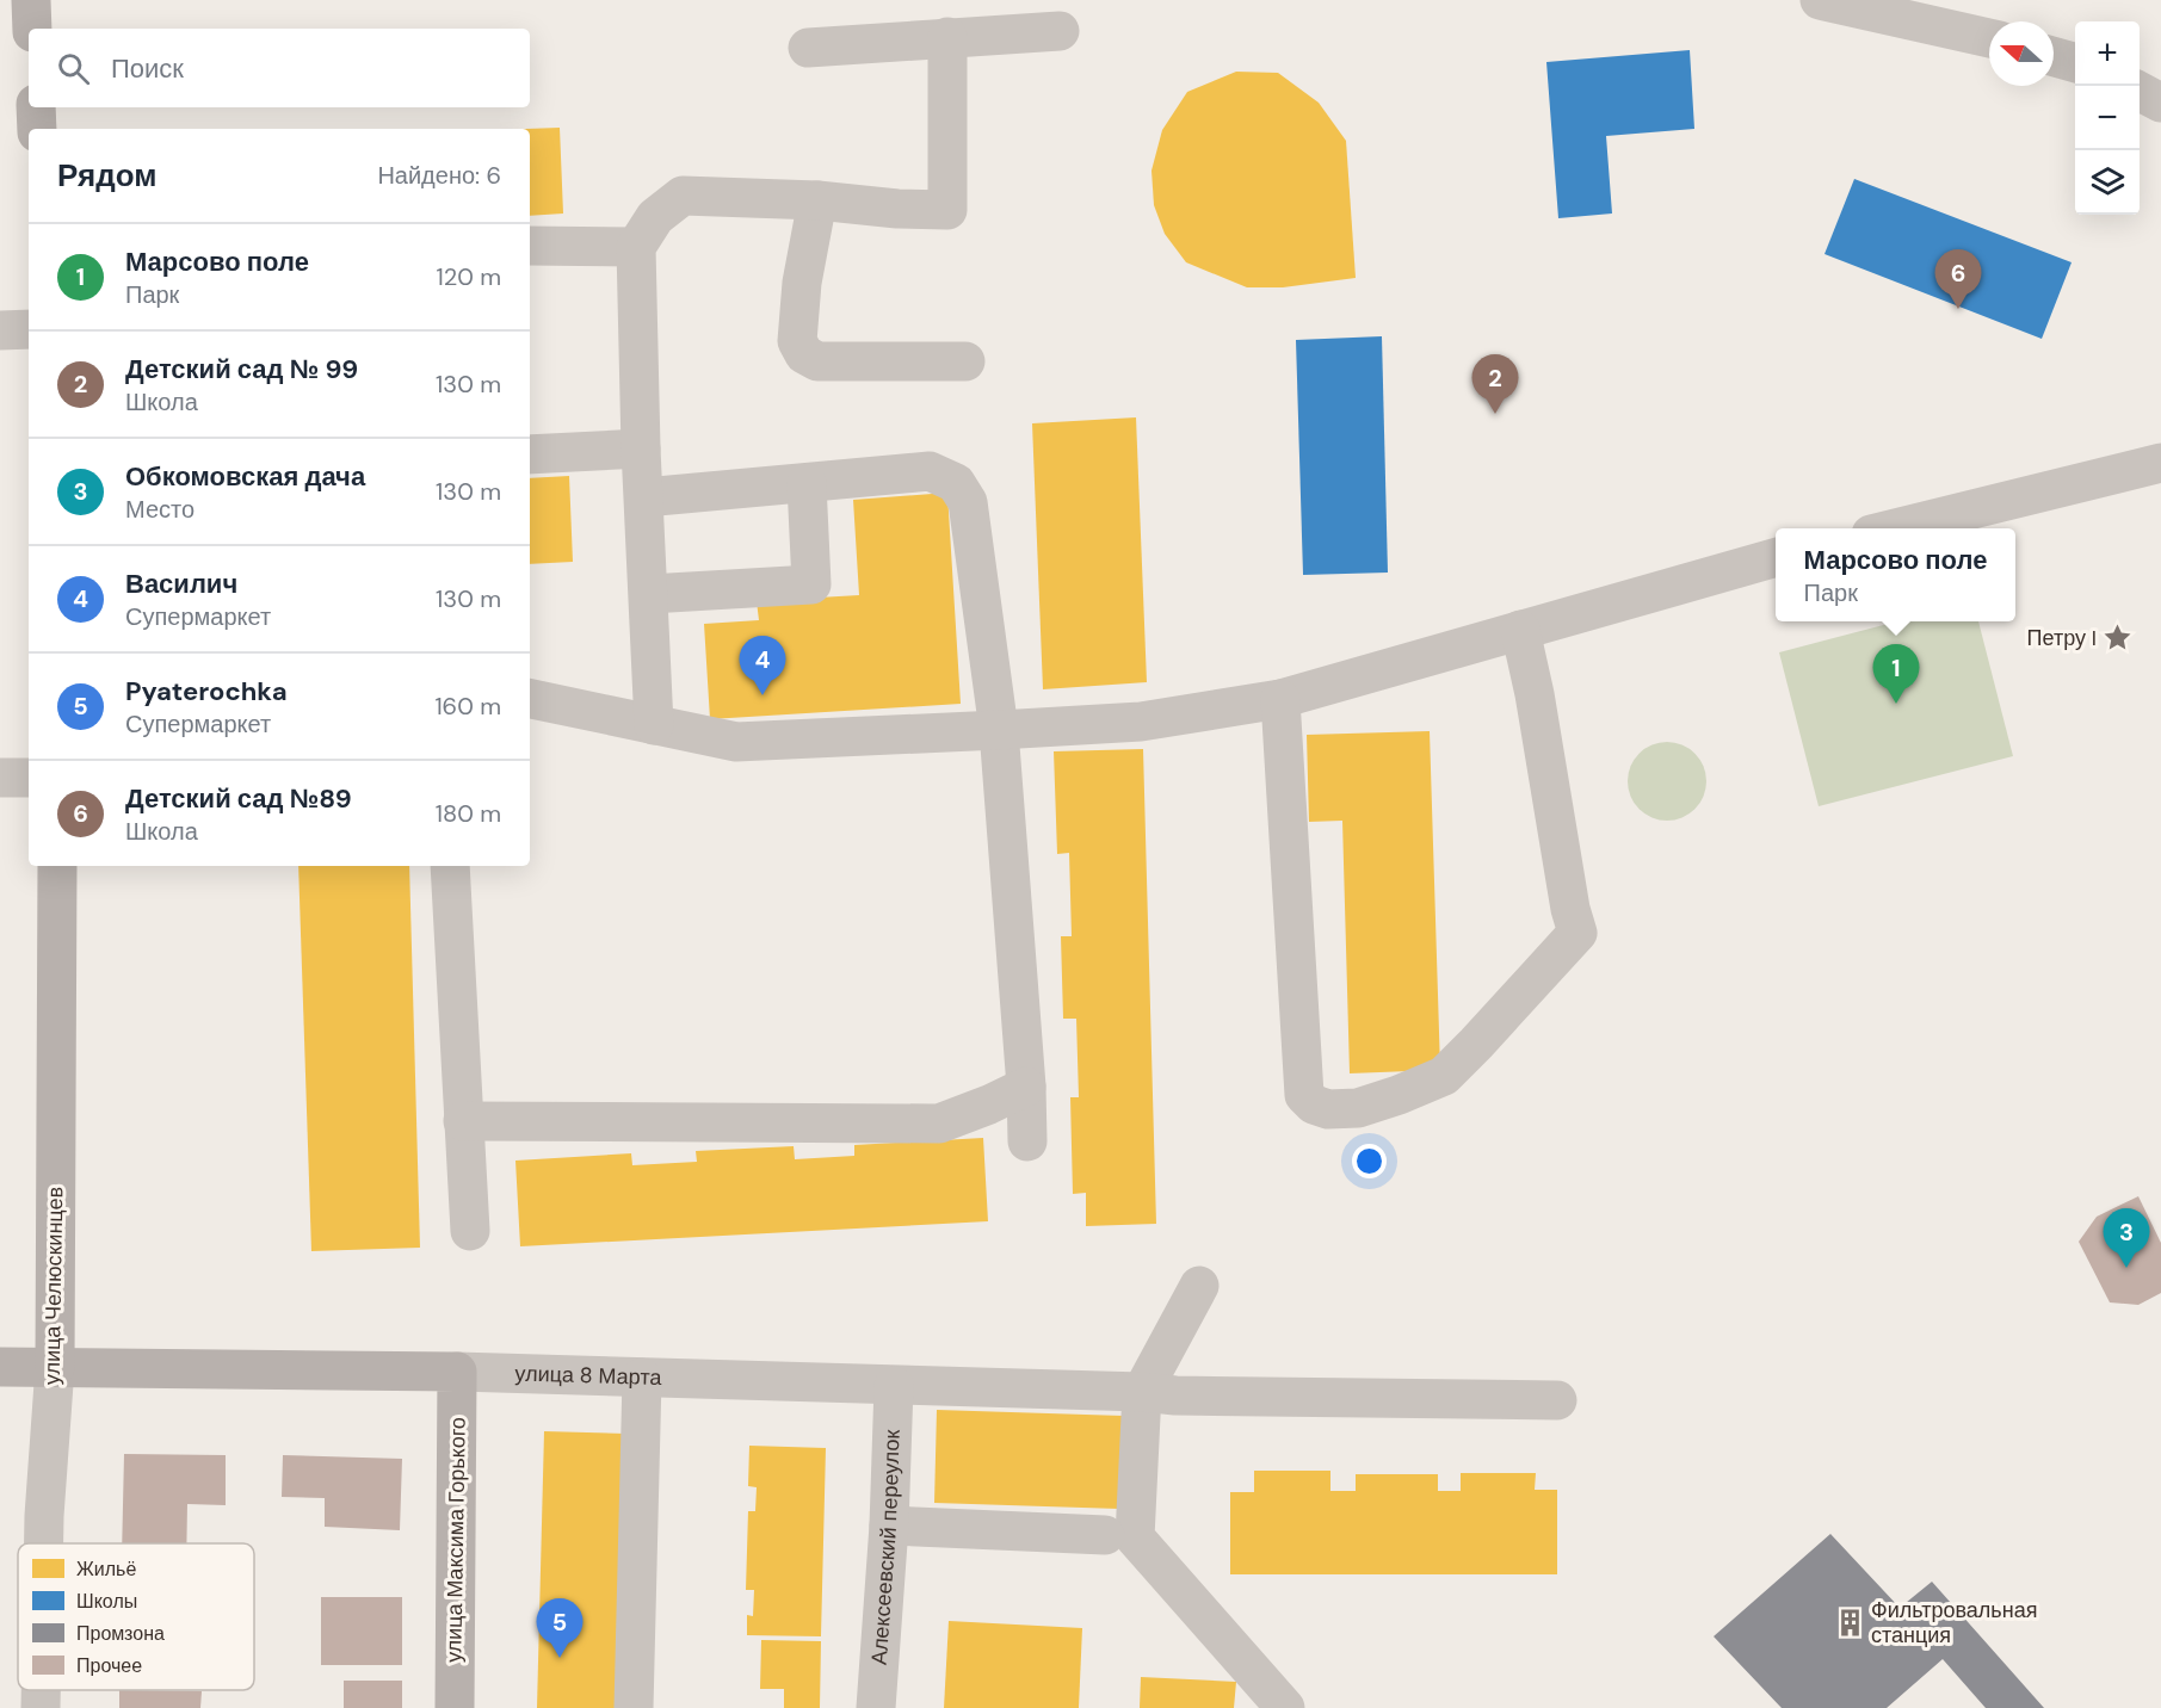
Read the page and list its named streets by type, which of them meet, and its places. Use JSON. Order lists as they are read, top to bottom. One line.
{"streets":{"main road":["улица Челюскинцев","улица 8 Марта","улица Максима Горького"],"street":["Алексеевский переулок"]},"crossings":[["улица Челюскинцев","улица 8 Марта"],["улица 8 Марта","улица Максима Горького"],["улица 8 Марта","Алексеевский переулок"]],"places":{"place":["Петру I"],"building":["Фильтровальная станция"]},"legend":["Жильё","Школы","Промзона","Прочее"],"north":"left","page":{"map_buttons":["+","−"],"search":"Поиск","heading":["Рядом","Найдено: 6"],"list":[{"mark":"1","name":"Марсово поле","note":"Парк","value":"120 m"},{"mark":"2","name":"Детский сад № 99","note":"Школа","value":"130 m"},{"mark":"3","name":"Обкомовская дача","note":"Место","value":"130 m"},{"mark":"4","name":"Василич","note":"Супермаркет","value":"130 m"},{"mark":"5","name":"Pyaterochka","note":"Супермаркет","value":"160 m"},{"mark":"6","name":"Детский сад №89","note":"Школа","value":"180 m"}],"pins":["6","2","4","1","3","5"],"popup":["Марсово поле","Парк"]}}
